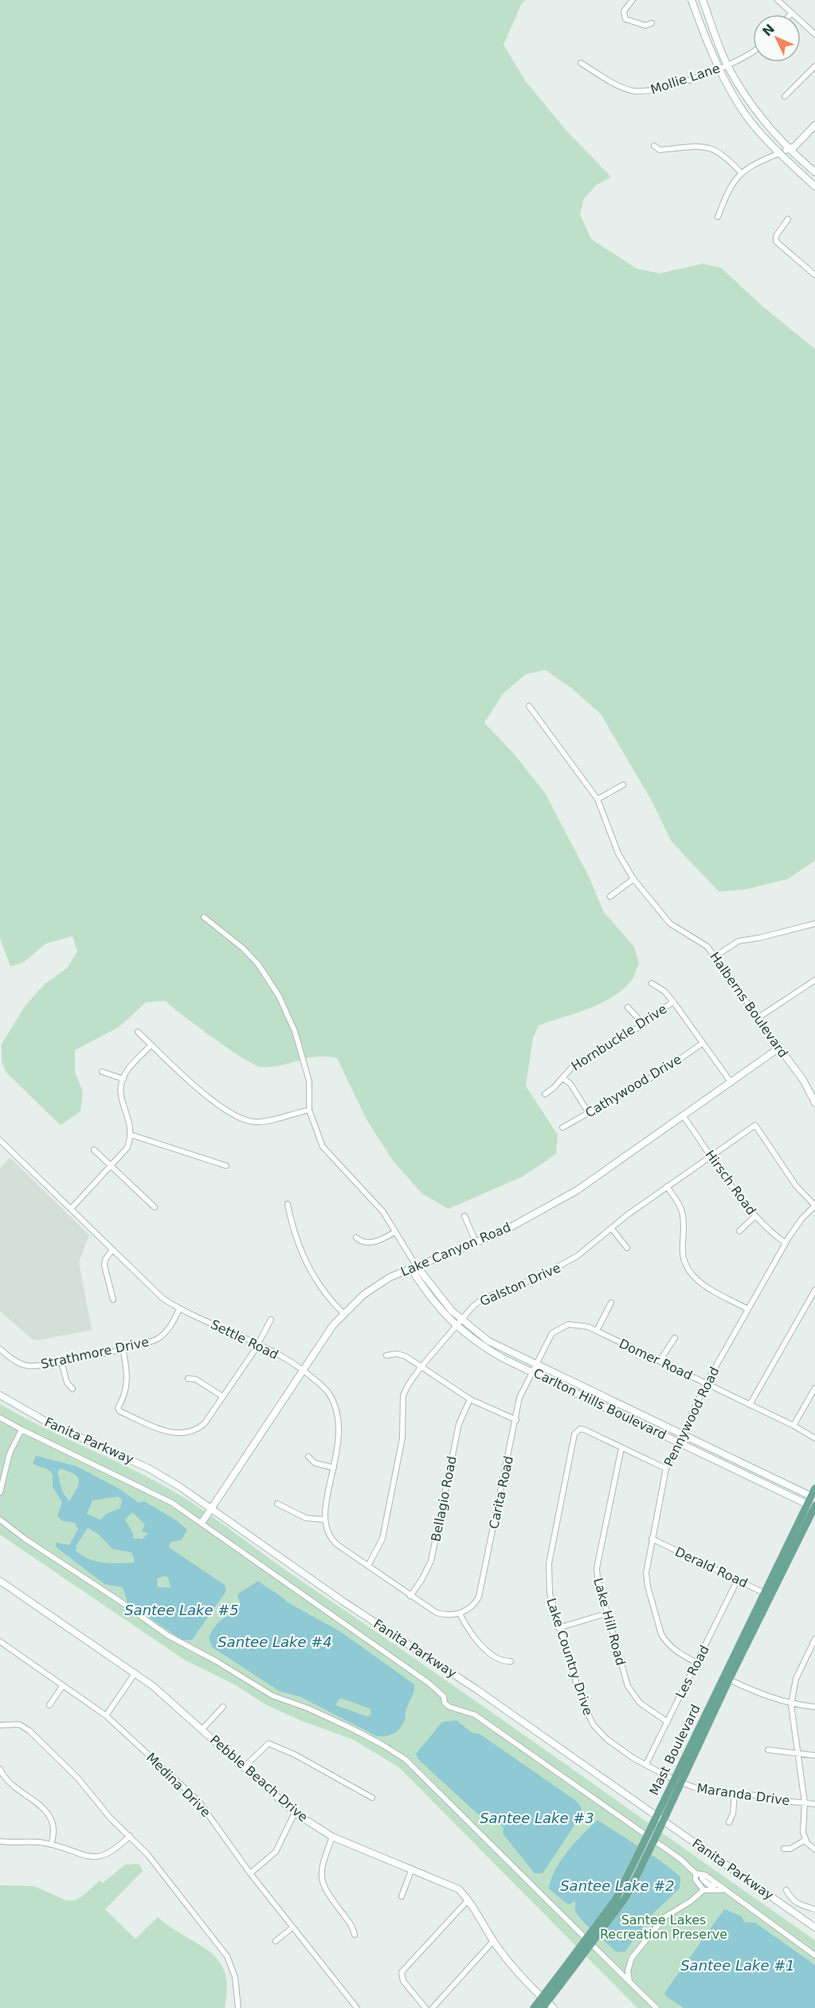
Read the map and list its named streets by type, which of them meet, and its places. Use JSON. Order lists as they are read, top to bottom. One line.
{"streets":{"main road":["Mast Boulevard"],"street":["Mollie Lane","Halberns Boulevard","Hornbuckle Drive","Cathywood Drive","Hirsch Road","Lake Canyon Road","Galston Drive","Settle Road","Strathmore Drive","Domer Road","Carlton Hills Boulevard","Pennywood Road","Fanita Parkway","Carita Road","Bellagio Road","Derald Road","Lake Hill Road","Lake Country Drive","Les Road","Pebble Beach Drive","Medina Drive","Maranda Drive"]},"crossings":[["Halberns Boulevard","Lake Canyon Road"],["Hirsch Road","Lake Canyon Road"],["Hirsch Road","Galston Drive"],["Hirsch Road","Pennywood Road"],["Lake Canyon Road","Settle Road"],["Lake Canyon Road","Carlton Hills Boulevard"],["Lake Canyon Road","Fanita Parkway"],["Galston Drive","Carlton Hills Boulevard"],["Galston Drive","Pennywood Road"],["Settle Road","Strathmore Drive"],["Domer Road","Carlton Hills Boulevard"],["Domer Road","Pennywood Road"],["Domer Road","Carita Road"],["Carlton Hills Boulevard","Pennywood Road"],["Carlton Hills Boulevard","Carita Road"],["Carlton Hills Boulevard","Mast Boulevard"],["Pennywood Road","Derald Road"],["Pennywood Road","Les Road"],["Fanita Parkway","Mast Boulevard"],["Derald Road","Les Road"],["Derald Road","Mast Boulevard"],["Lake Hill Road","Lake Country Drive"],["Lake Hill Road","Les Road"],["Lake Country Drive","Les Road"],["Lake Country Drive","Mast Boulevard"],["Lake Country Drive","Maranda Drive"],["Mast Boulevard","Pebble Beach Drive"],["Mast Boulevard","Maranda Drive"]],"water":["Santee Lake #5","Santee Lake #4","Santee Lake #3","Santee Lake #2","Santee Lake #1"],"parks":["Santee Lakes Recreation Preserve"],"north":"top left"}
